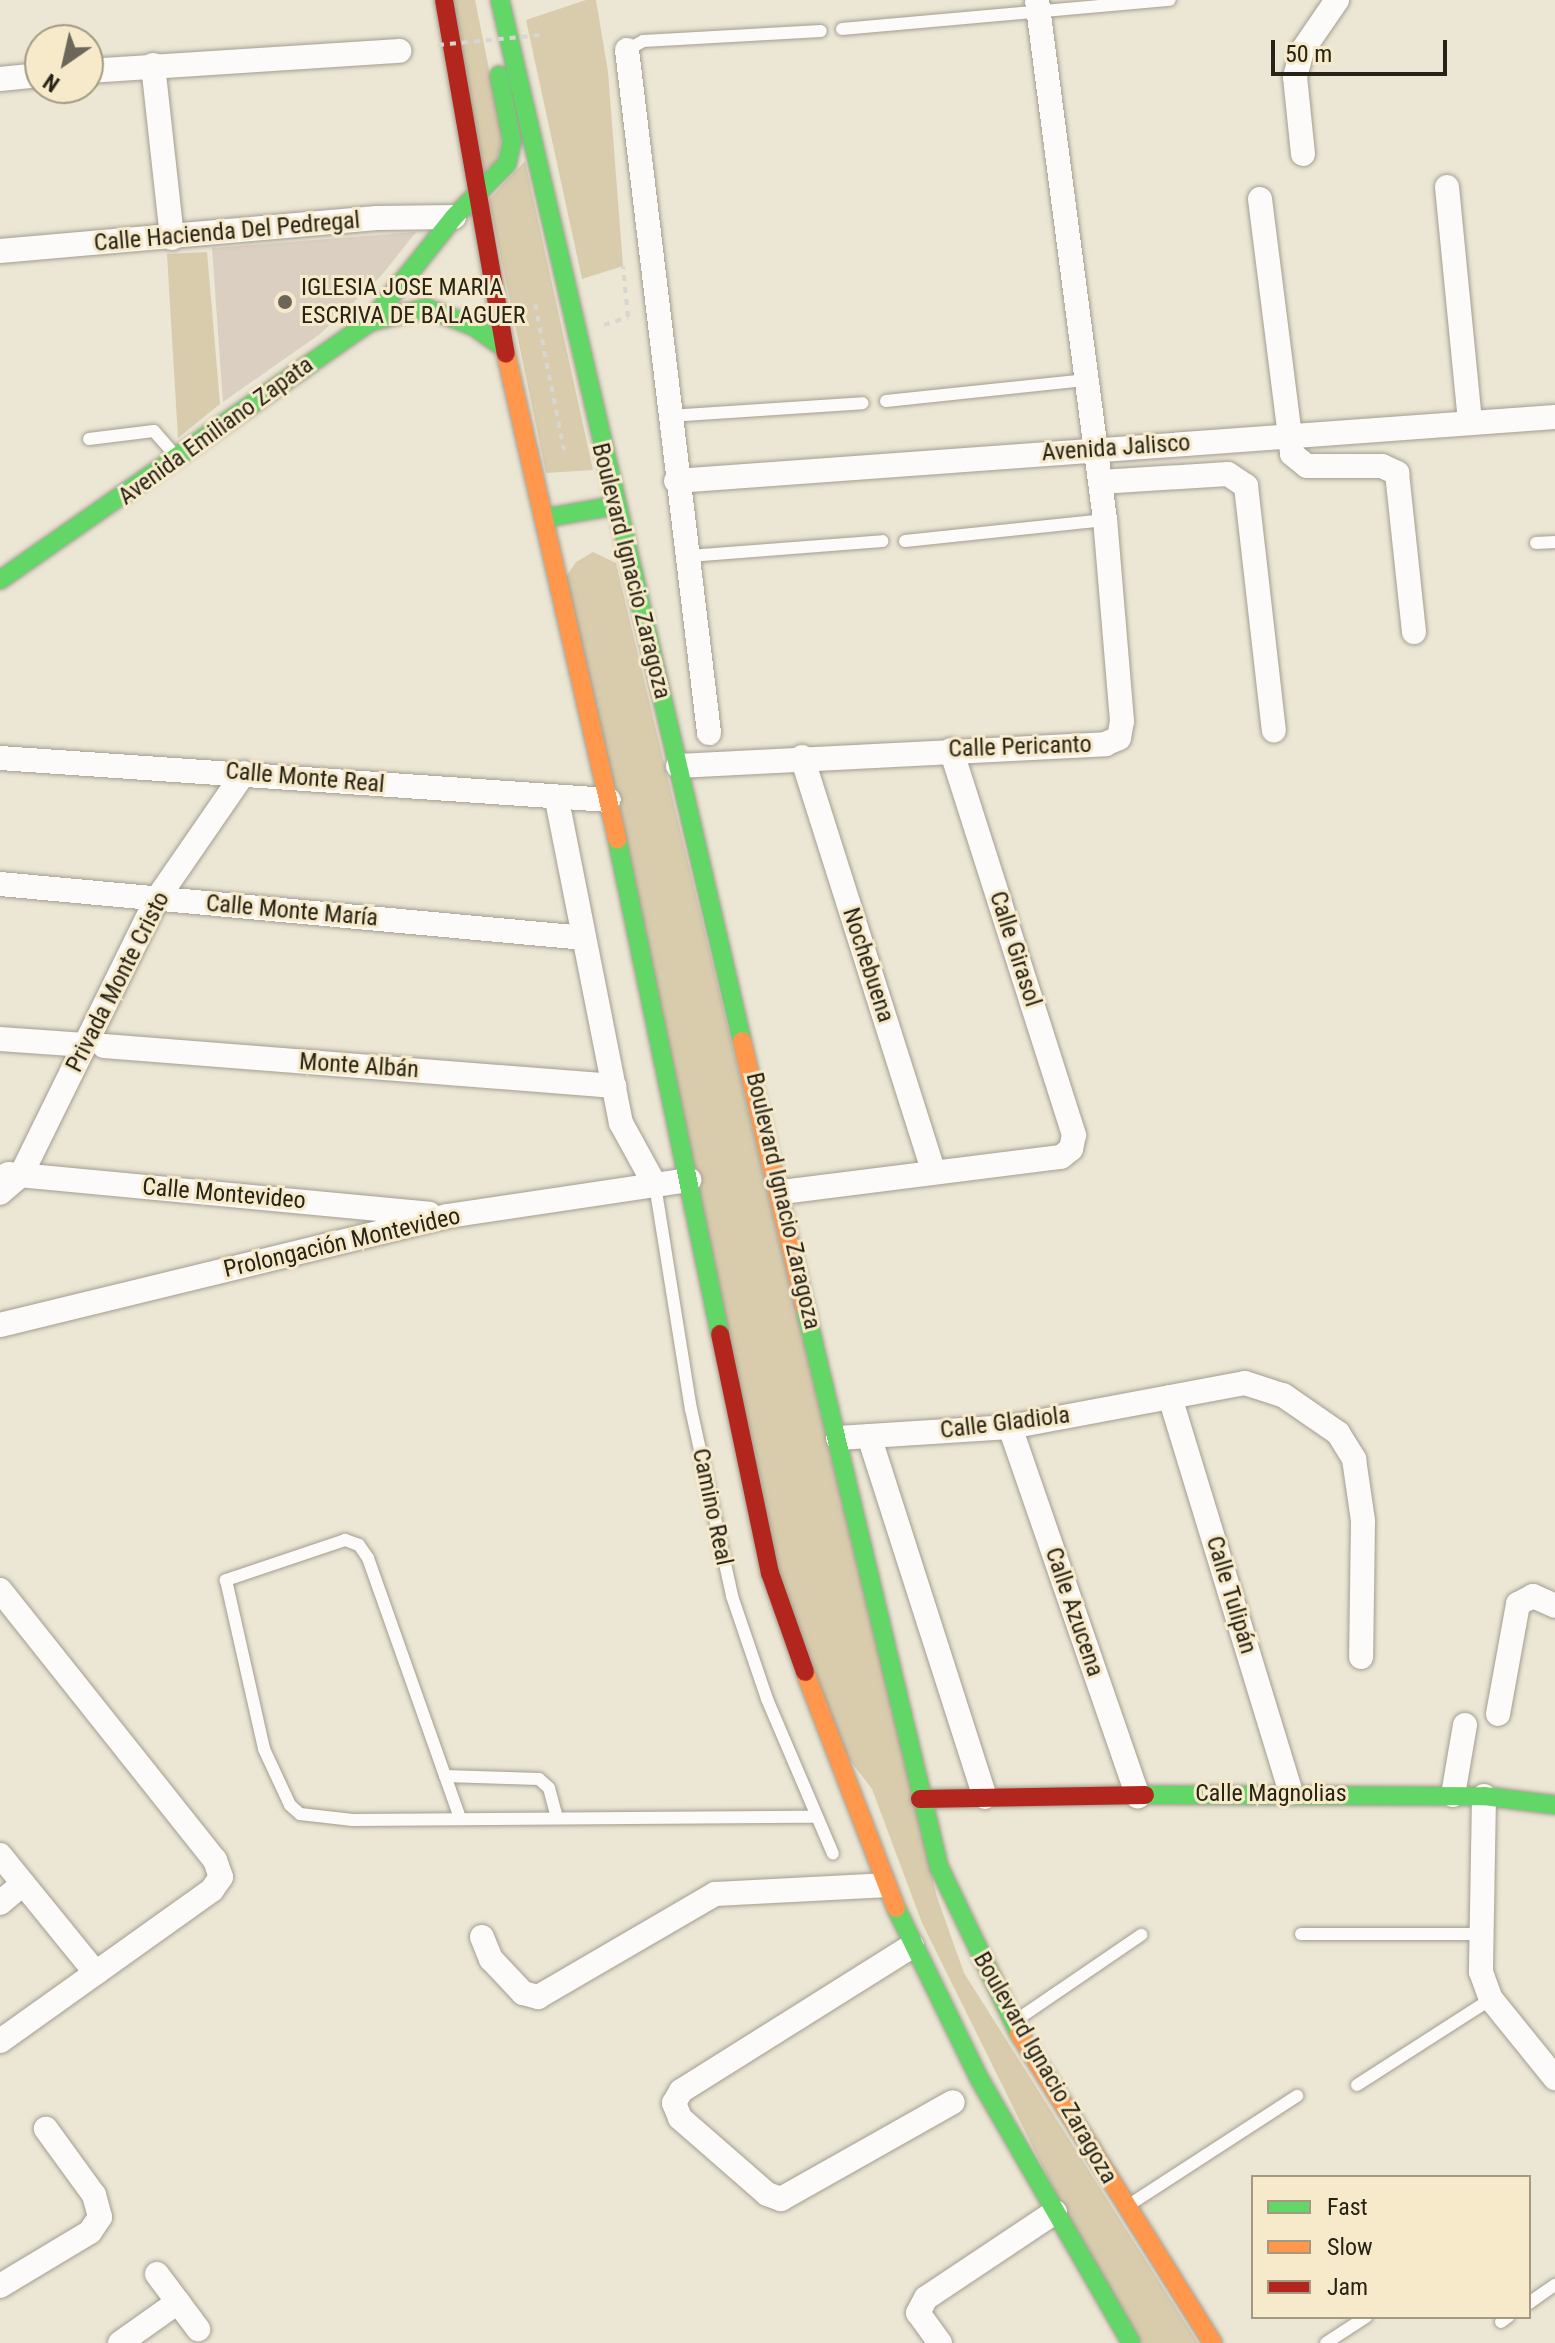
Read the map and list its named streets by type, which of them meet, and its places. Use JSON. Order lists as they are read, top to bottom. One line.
{"streets":{"main road":["Avenida Emiliano Zapata","Boulevard Ignacio Zaragoza","Calle Magnolias"],"street":["Calle Hacienda Del Pedregal","Avenida Jalisco","Calle Pericanto","Calle Monte Real","Calle Monte María","Calle Girasol","Nochebuena","Privada Monte Cristo","Monte Albán","Calle Montevideo","Prolongación Montevideo","Calle Gladiola","Calle Tulipán","Calle Azucena"],"lane":["Camino Real"]},"crossings":[["Calle Hacienda Del Pedregal","Avenida Emiliano Zapata"],["Avenida Jalisco","Calle Pericanto"],["Boulevard Ignacio Zaragoza","Calle Pericanto"],["Boulevard Ignacio Zaragoza","Calle Gladiola"],["Boulevard Ignacio Zaragoza","Calle Magnolias"],["Calle Pericanto","Calle Girasol"],["Calle Pericanto","Nochebuena"],["Calle Monte Real","Privada Monte Cristo"],["Calle Monte María","Privada Monte Cristo"],["Calle Girasol","Nochebuena"],["Privada Monte Cristo","Monte Albán"],["Privada Monte Cristo","Calle Montevideo"],["Calle Montevideo","Prolongación Montevideo"],["Prolongación Montevideo","Camino Real"],["Calle Gladiola","Calle Tulipán"],["Calle Gladiola","Calle Azucena"],["Calle Tulipán","Calle Magnolias"],["Calle Azucena","Calle Magnolias"]],"places":["IGLESIA JOSE MARIA ESCRIVA DE BALAGUER"],"legend":["Fast","Slow","Jam"],"scale_bar":"50 m","north":"bottom left"}
